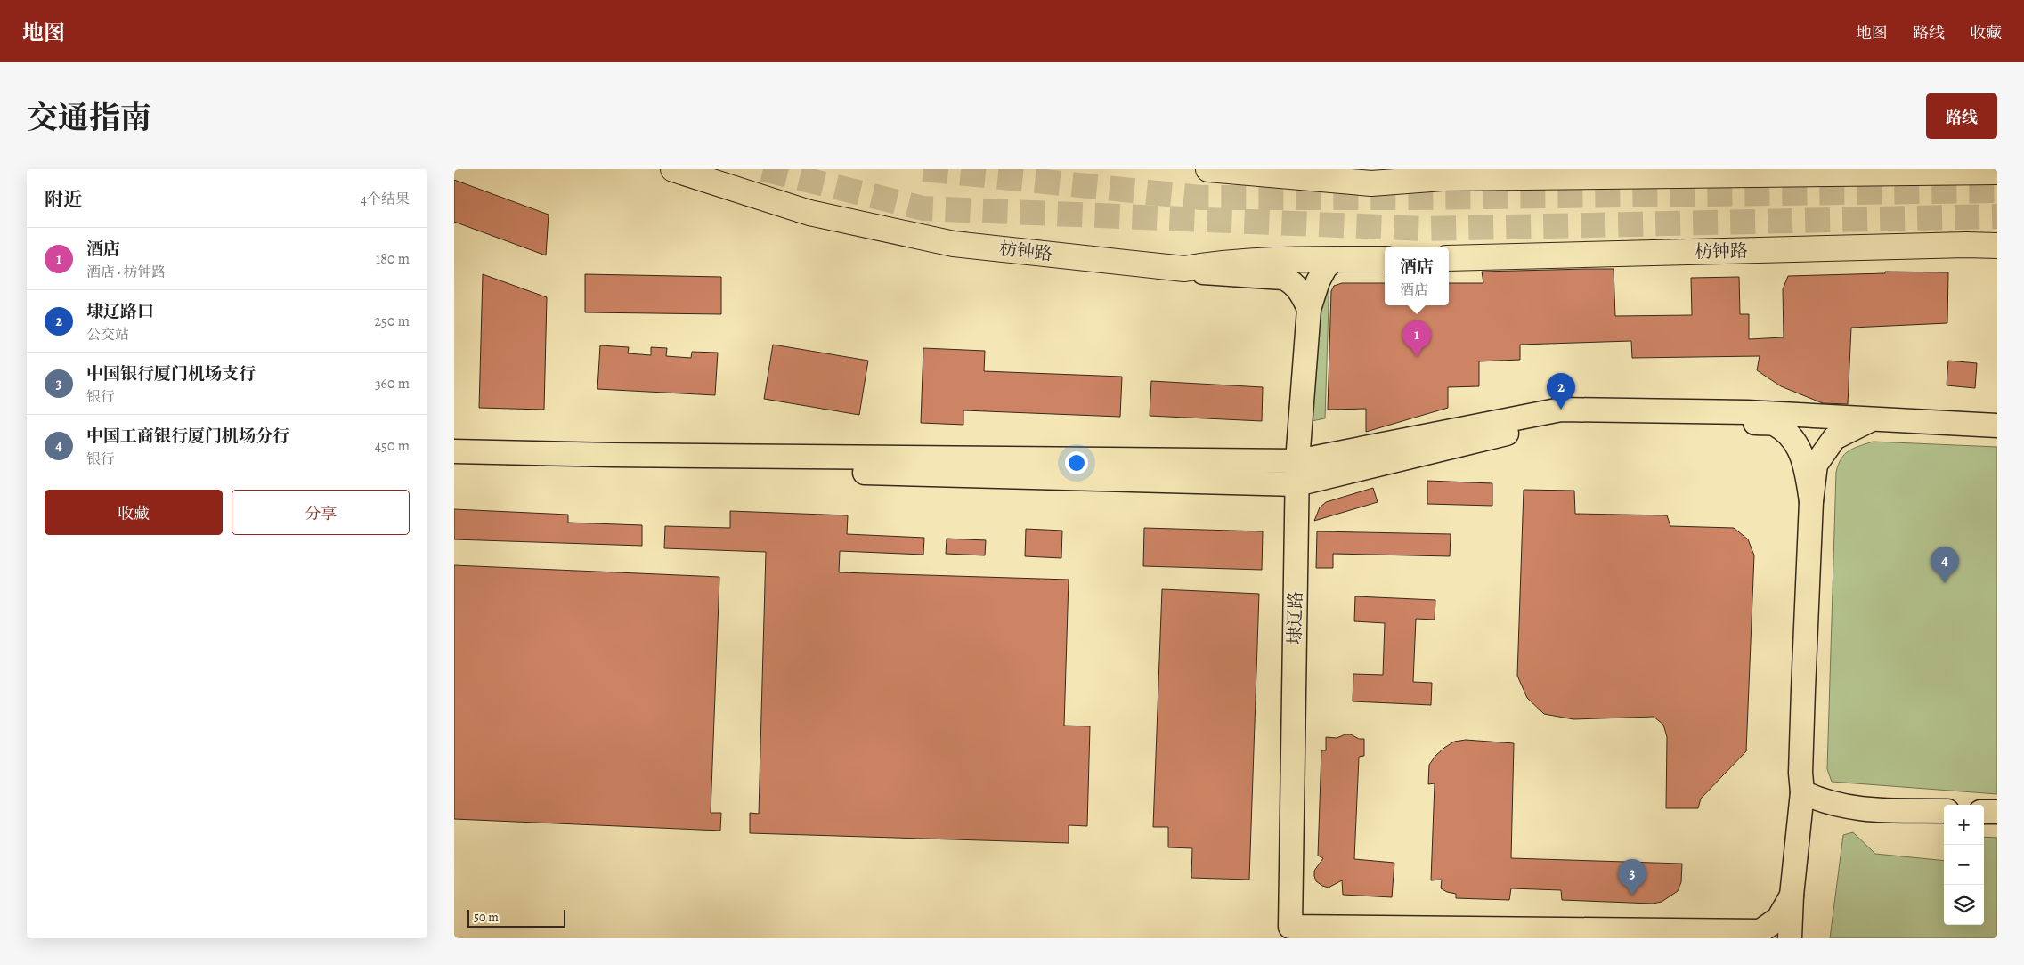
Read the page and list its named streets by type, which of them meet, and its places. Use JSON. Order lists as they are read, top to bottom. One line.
{"streets":{"highway":["枋钟路"],"main road":["埭辽路"]},"crossings":[["枋钟路","埭辽路"]],"scale_bar":"50 m","page":{"header":"地图","nav":["地图","路线","收藏"],"title":"交通指南","buttons":["路线",["收藏","分享"]],"heading":["附近","4个结果"],"list":[{"mark":"1","name":"酒店","note":"酒店 · 枋钟路","value":"180 m"},{"mark":"2","name":"埭辽路口","note":"公交站","value":"250 m"},{"mark":"3","name":"中国银行厦门机场支行","note":"银行","value":"360 m"},{"mark":"4","name":"中国工商银行厦门机场分行","note":"银行","value":"450 m"}],"popup":["酒店","酒店"],"pins":["1","2","4","3"],"map_buttons":["+","−"],"scale":"50 m"}}
